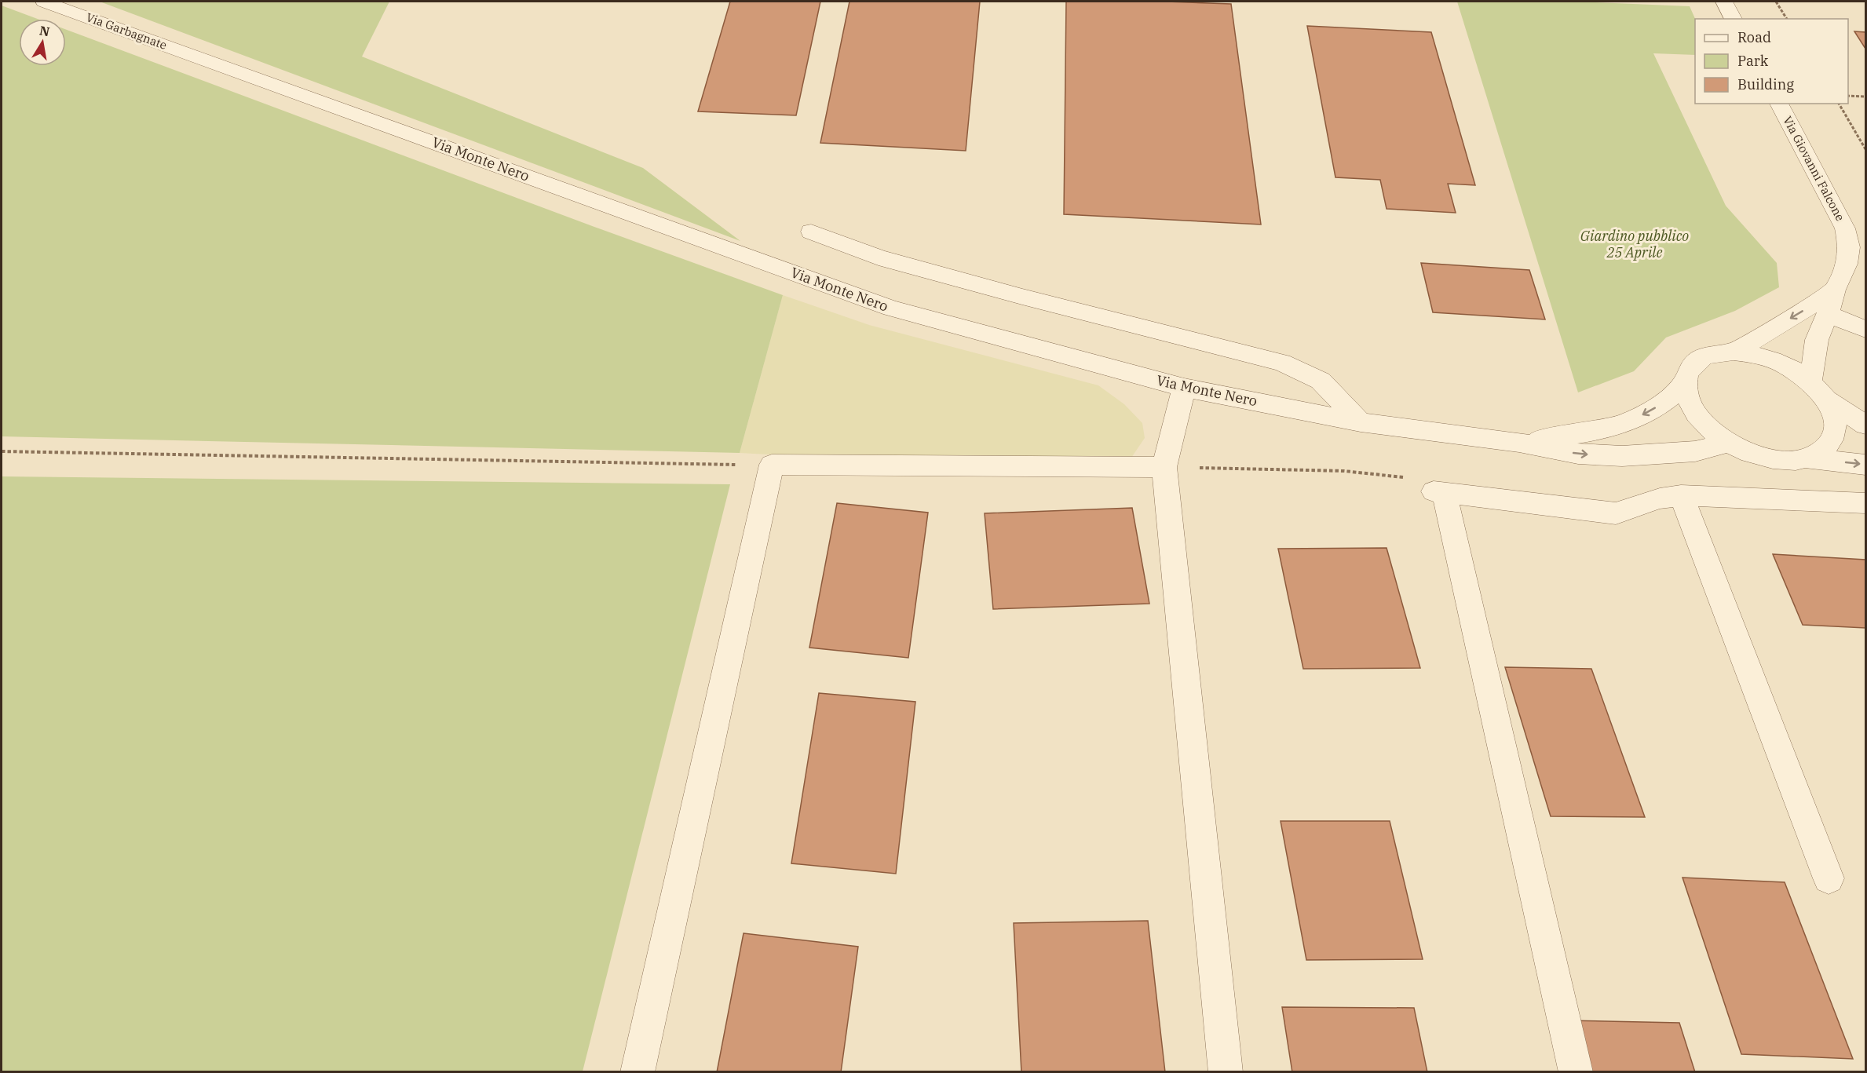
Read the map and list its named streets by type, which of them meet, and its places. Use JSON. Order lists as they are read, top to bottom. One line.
{"streets":{"street":["Via Garbagnate","Via Monte Nero","Via Giovanni Falcone"]},"crossings":[["Via Garbagnate","Via Monte Nero"],["Via Monte Nero","Via Giovanni Falcone"]],"parks":["Giardino pubblico 25 Aprile"],"legend":["Road","Park","Building"],"north":"top"}
